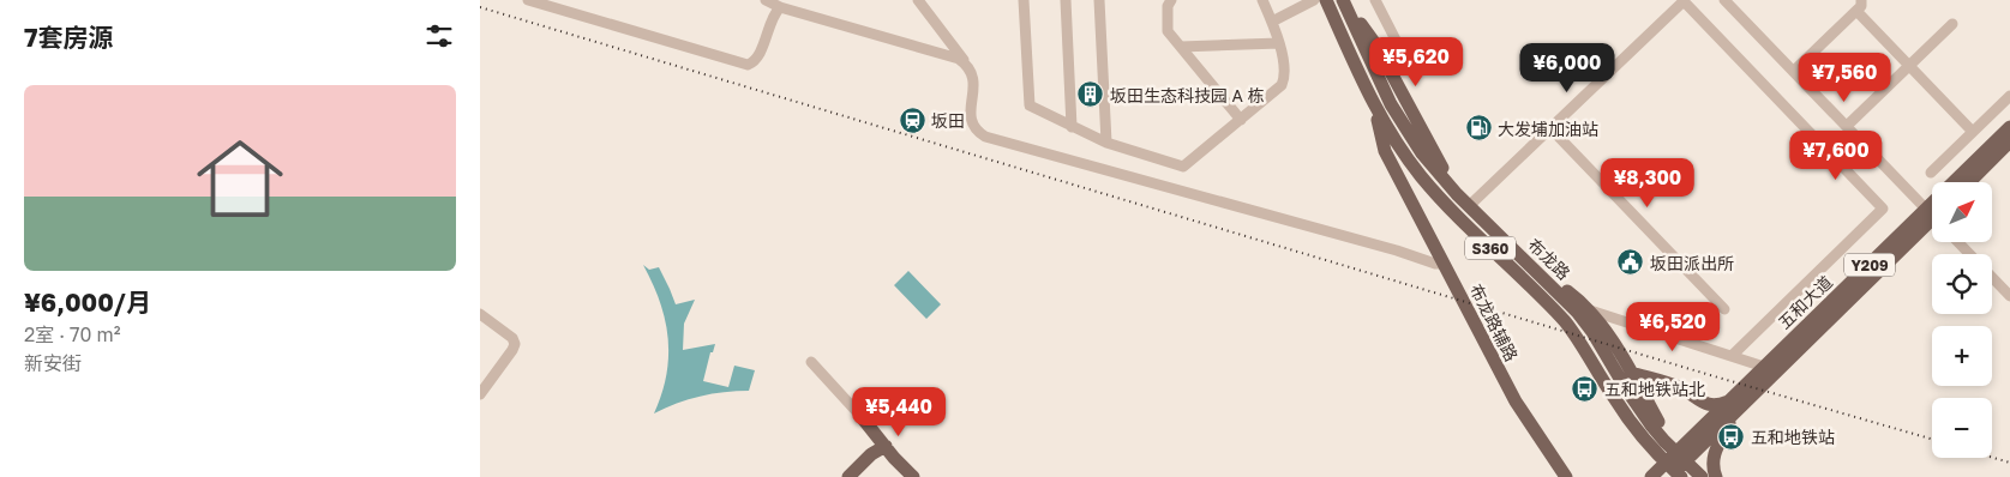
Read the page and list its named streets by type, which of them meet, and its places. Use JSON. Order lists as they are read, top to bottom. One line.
{"streets":{"main road":["S360","布龙路","Y209","五和大道","布龙路辅路"]},"crossings":[["布龙路","五和大道"],["布龙路","布龙路辅路"]],"places":{"building":["坂田生态科技园 A 栋"],"station":["坂田"],"fuel station":["大发埔加油站"],"public building":["坂田派出所"],"bus stop":["五和地铁站北","五和地铁站"]},"north":"top right","page":{"heading":"7套房源","price":["¥5,620","¥6,000","¥7,560","¥7,600","¥8,300","¥6,520","¥5,440"],"list":[{"name":"¥6,000/月","note":"2室 · 70 m² · 新安街"}],"map_buttons":["+","−"]}}
